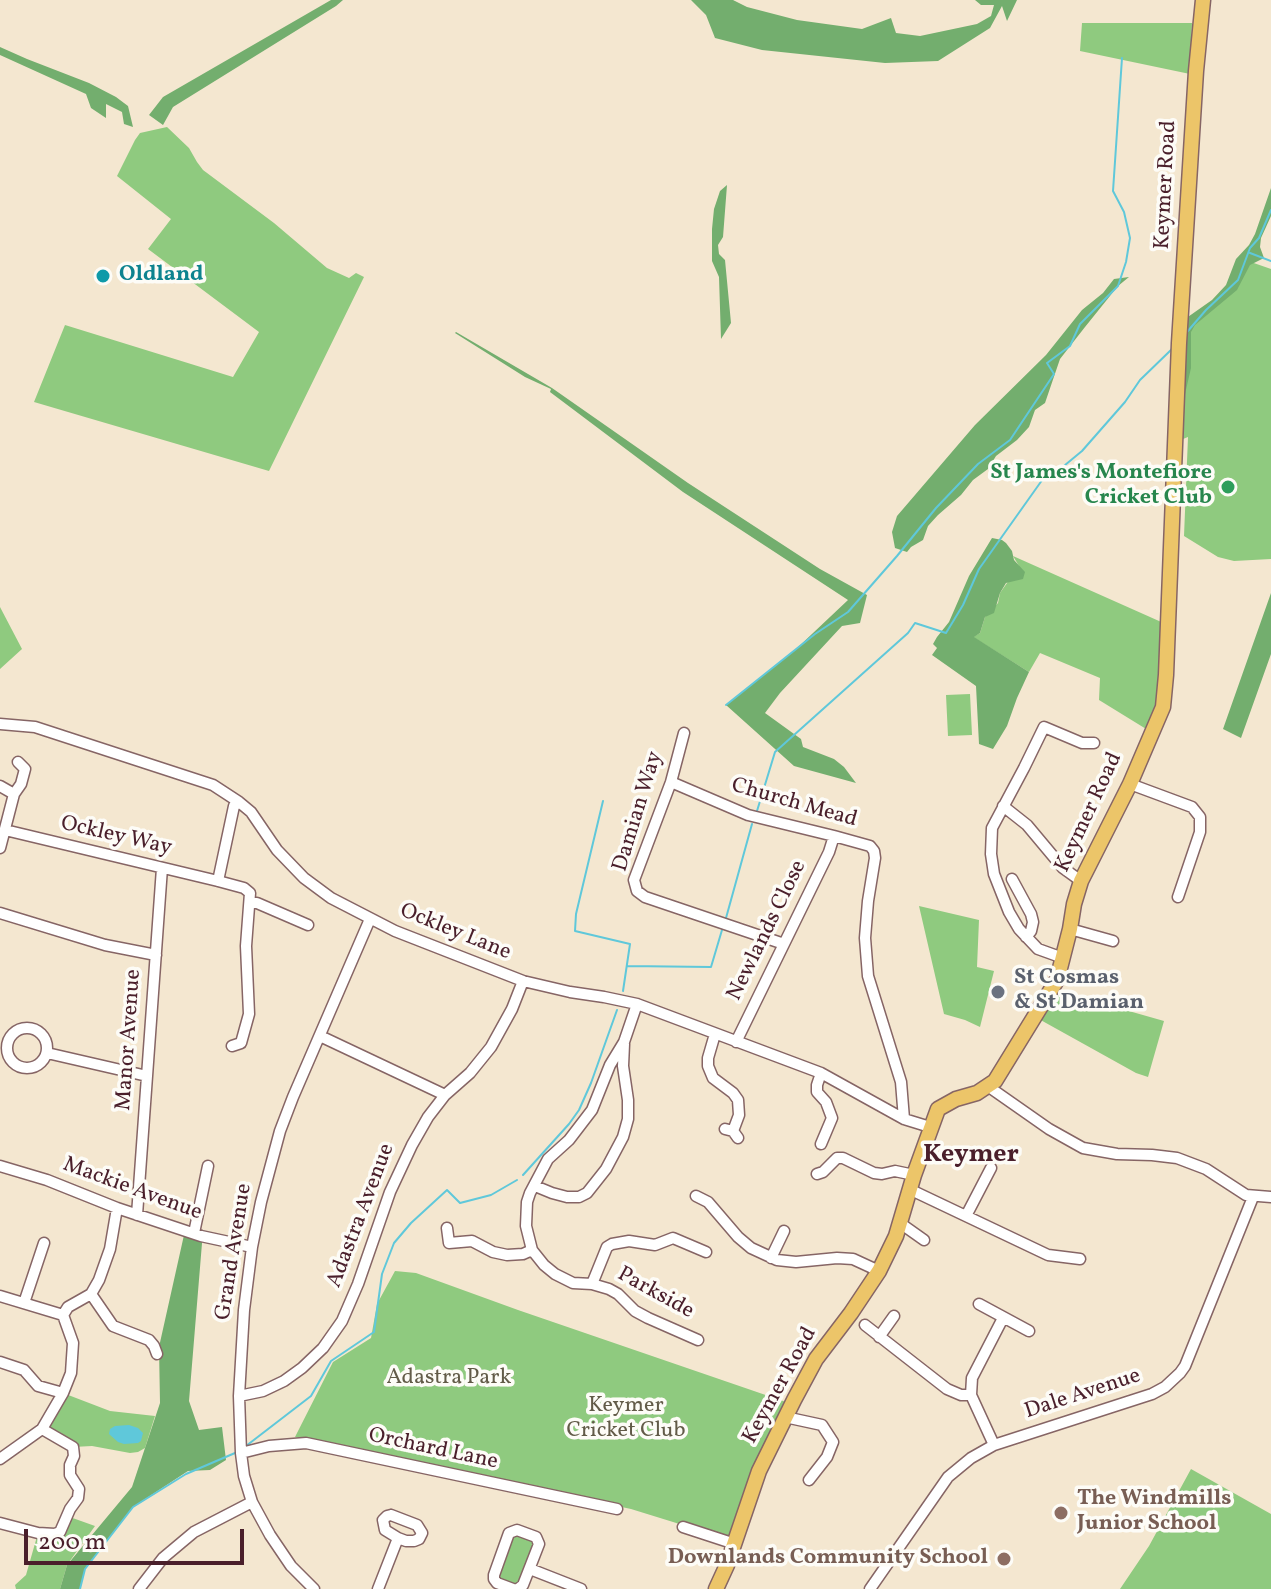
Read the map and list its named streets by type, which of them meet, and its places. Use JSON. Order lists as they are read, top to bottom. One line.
{"streets":{"main road":["Keymer Road"],"street":["Church Mead","Damian Way","Ockley Way","Newlands Close","Ockley Lane","Manor Avenue","Mackie Avenue","Adastra Avenue","Grand Avenue","Parkside","Dale Avenue","Orchard Lane"]},"crossings":[["Keymer Road","Ockley Lane"],["Church Mead","Damian Way"],["Church Mead","Newlands Close"],["Church Mead","Ockley Lane"],["Damian Way","Newlands Close"],["Ockley Way","Manor Avenue"],["Newlands Close","Ockley Lane"],["Ockley Lane","Adastra Avenue"],["Ockley Lane","Grand Avenue"],["Manor Avenue","Mackie Avenue"],["Mackie Avenue","Grand Avenue"],["Adastra Avenue","Grand Avenue"],["Grand Avenue","Orchard Lane"]],"districts":["Keymer"],"parks":["Adastra Park","Keymer Cricket Club"],"places":["Oldland","St James's Montefiore Cricket Club","St Cosmas & St Damian","The Windmills Junior School","Downlands Community School"],"scale_bar":"200 m"}
